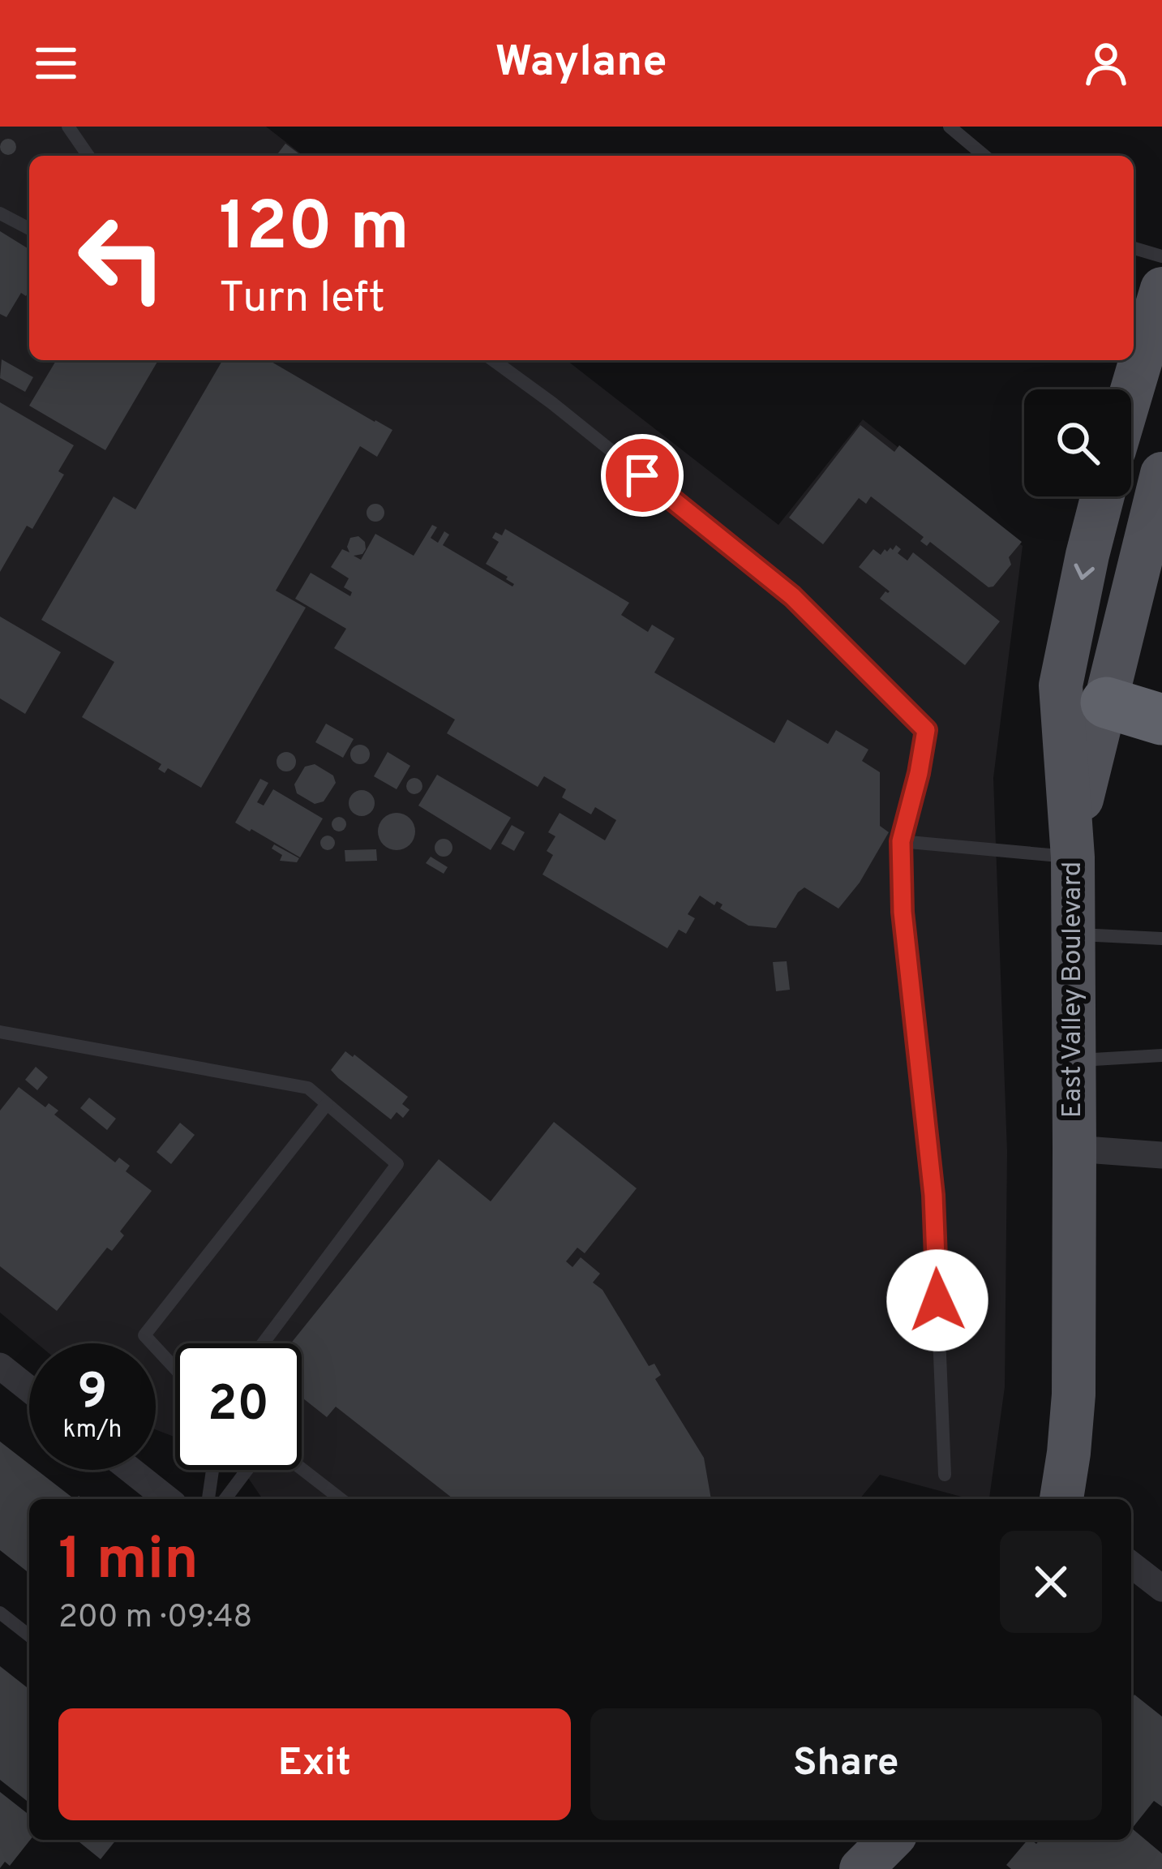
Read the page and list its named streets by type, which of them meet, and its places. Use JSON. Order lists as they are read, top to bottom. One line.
{"streets":{"main road":["East Valley Boulevard"]},"page":{"header":"Waylane","turn":["120 m","Turn left"],"speed":"9 km/h","limit":"20","heading":["1 min","200 m · 09:48"],"buttons":["Exit","Share"]}}
